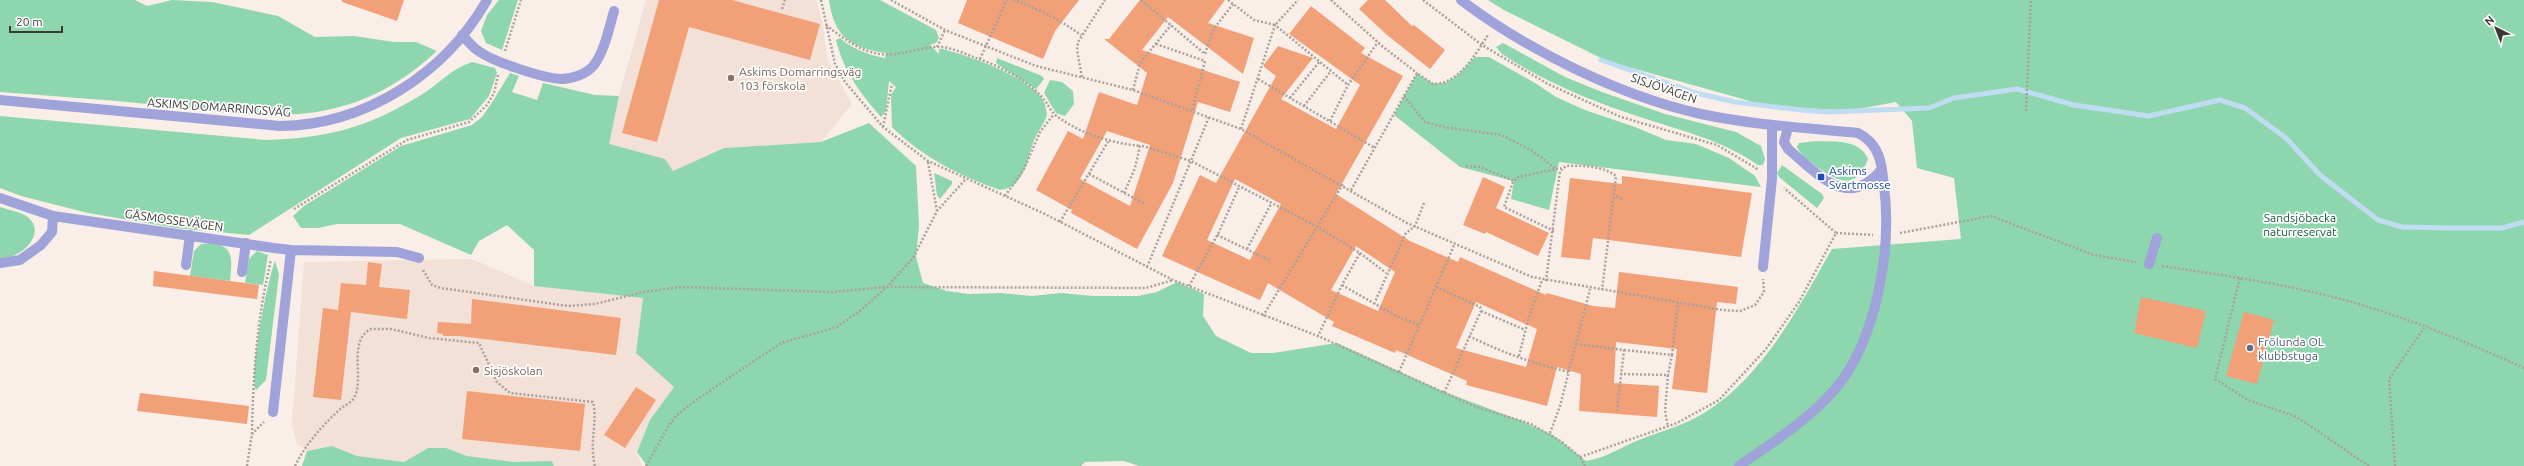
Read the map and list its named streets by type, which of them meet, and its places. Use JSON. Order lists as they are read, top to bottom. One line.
{"streets":{"street":["SISJÖVÄGEN","ASKIMS DOMARRINGSVÄG","GÅSMOSSEVÄGEN"]},"parks":["Sandsjöbacka naturreservat"],"places":{"other":["Askims Domarringsväg 103 förskola","Frölunda OL klubbstuga","Sisjöskolan"],"transit":["Askims Svartmosse"]},"scale_bar":"20 m","north":"top left"}
